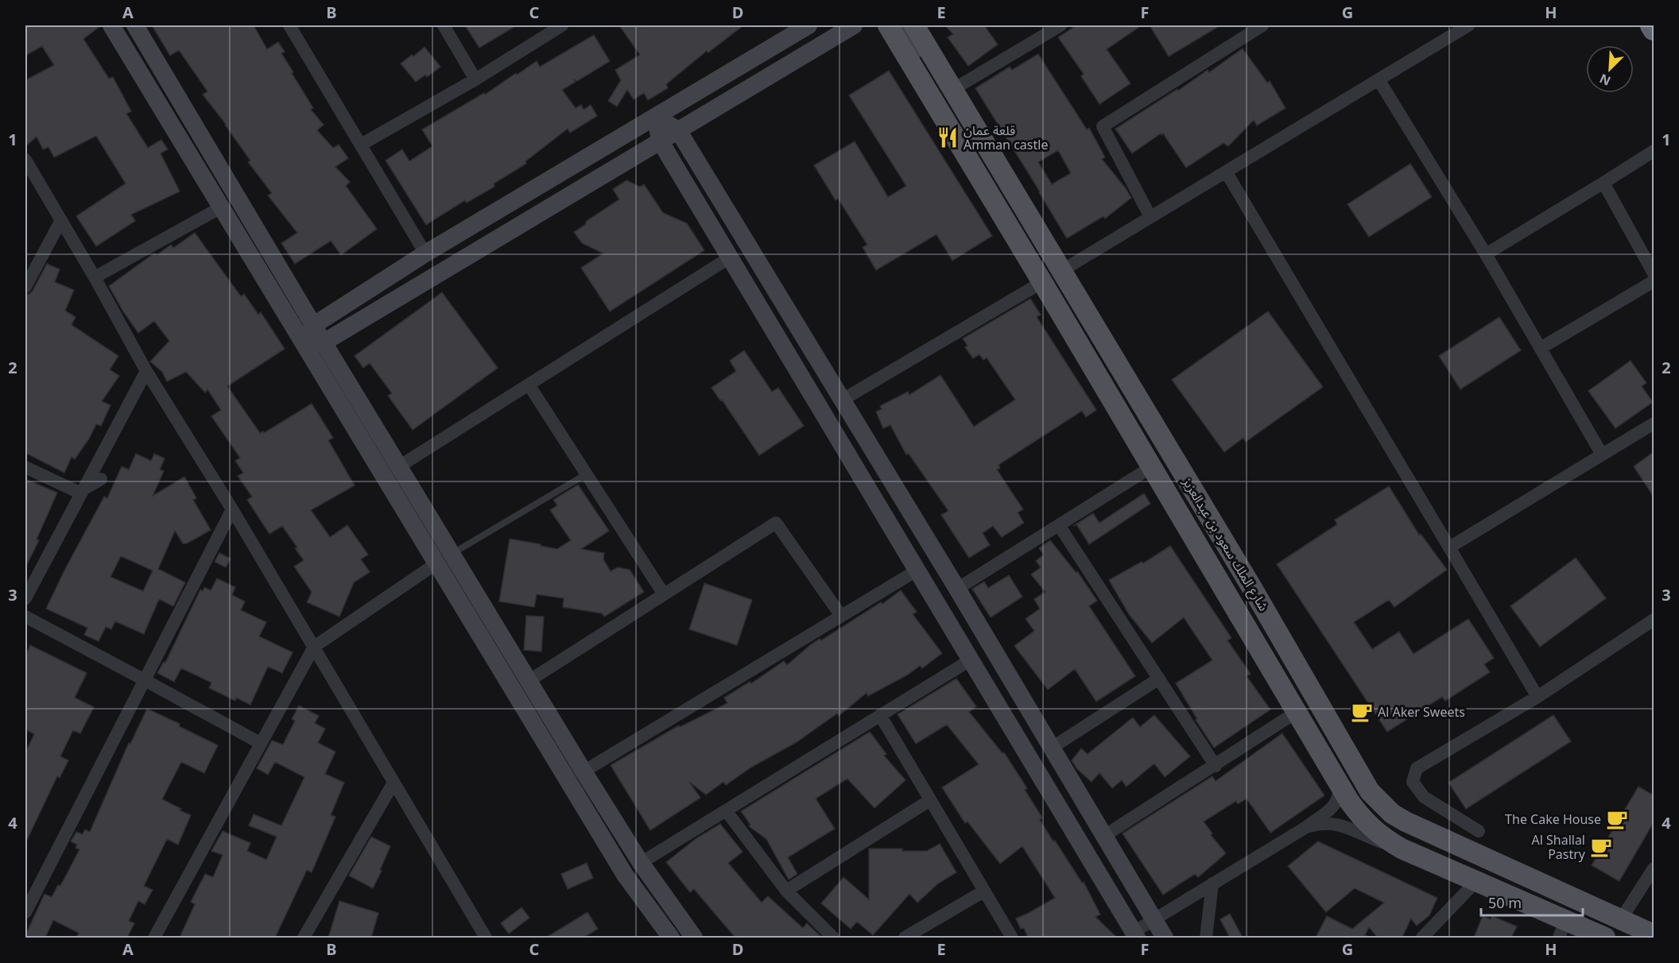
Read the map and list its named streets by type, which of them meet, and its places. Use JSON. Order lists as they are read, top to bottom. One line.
{"streets":{"main road":["شارع الملك سعود بن عبدالعزيز"]},"places":{"restaurant":["قلعة عمان Amman castle"],"cafe":["Al Aker Sweets","The Cake House","Al Shallal Pastry"]},"scale_bar":"50 m","north":"bottom left","grid":{"columns":["A","B","C","D","E","F","G","H"],"rows":["1","2","3","4"]}}
